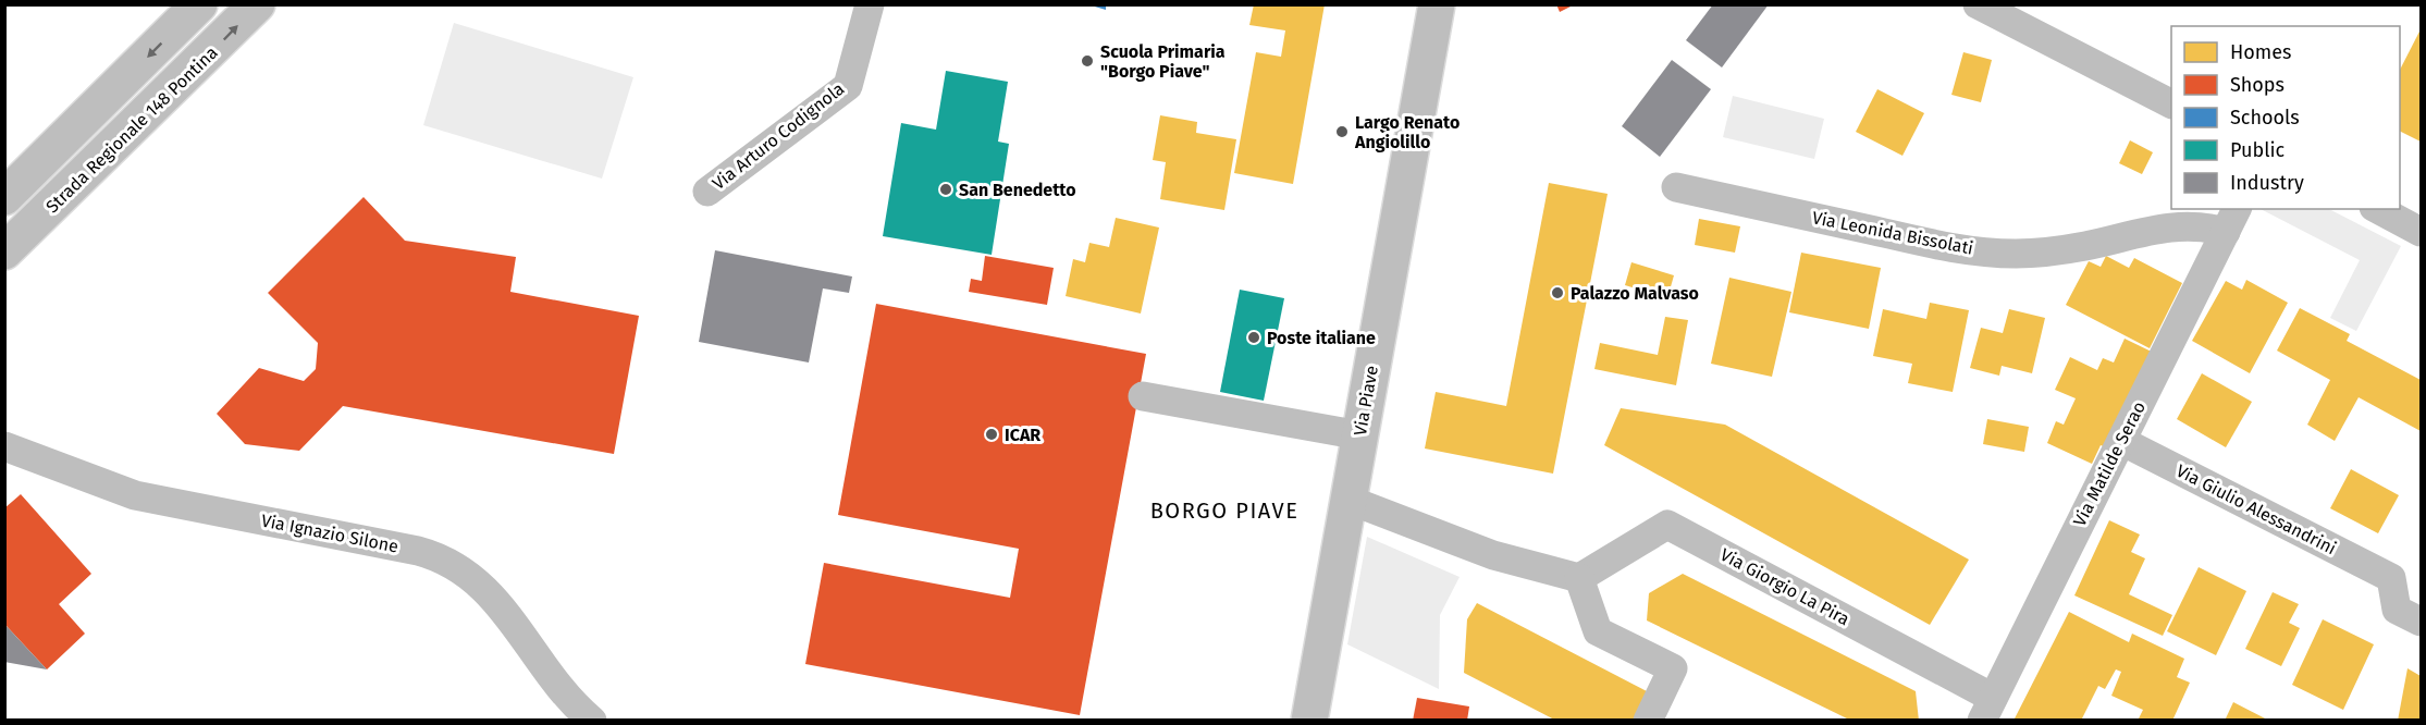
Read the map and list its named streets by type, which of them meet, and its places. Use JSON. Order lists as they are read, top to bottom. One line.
{"streets":{"main road":["Strada Regionale 148 Pontina","Via Piave"],"street":["Via Arturo Codignola","Via Leonida Bissolati","Via Matilde Serao","Via Giulio Alessandrini","Via Ignazio Silone","Via Giorgio La Pira"]},"crossings":[["Via Leonida Bissolati","Via Matilde Serao"],["Via Matilde Serao","Via Giulio Alessandrini"],["Via Matilde Serao","Via Giorgio La Pira"]],"districts":["BORGO PIAVE"],"places":["Scuola Primaria \"Borgo Piave\"","Largo Renato Angiolillo","San Benedetto","Palazzo Malvaso","Poste italiane","ICAR"],"legend":["Homes","Shops","Schools","Public","Industry"]}
